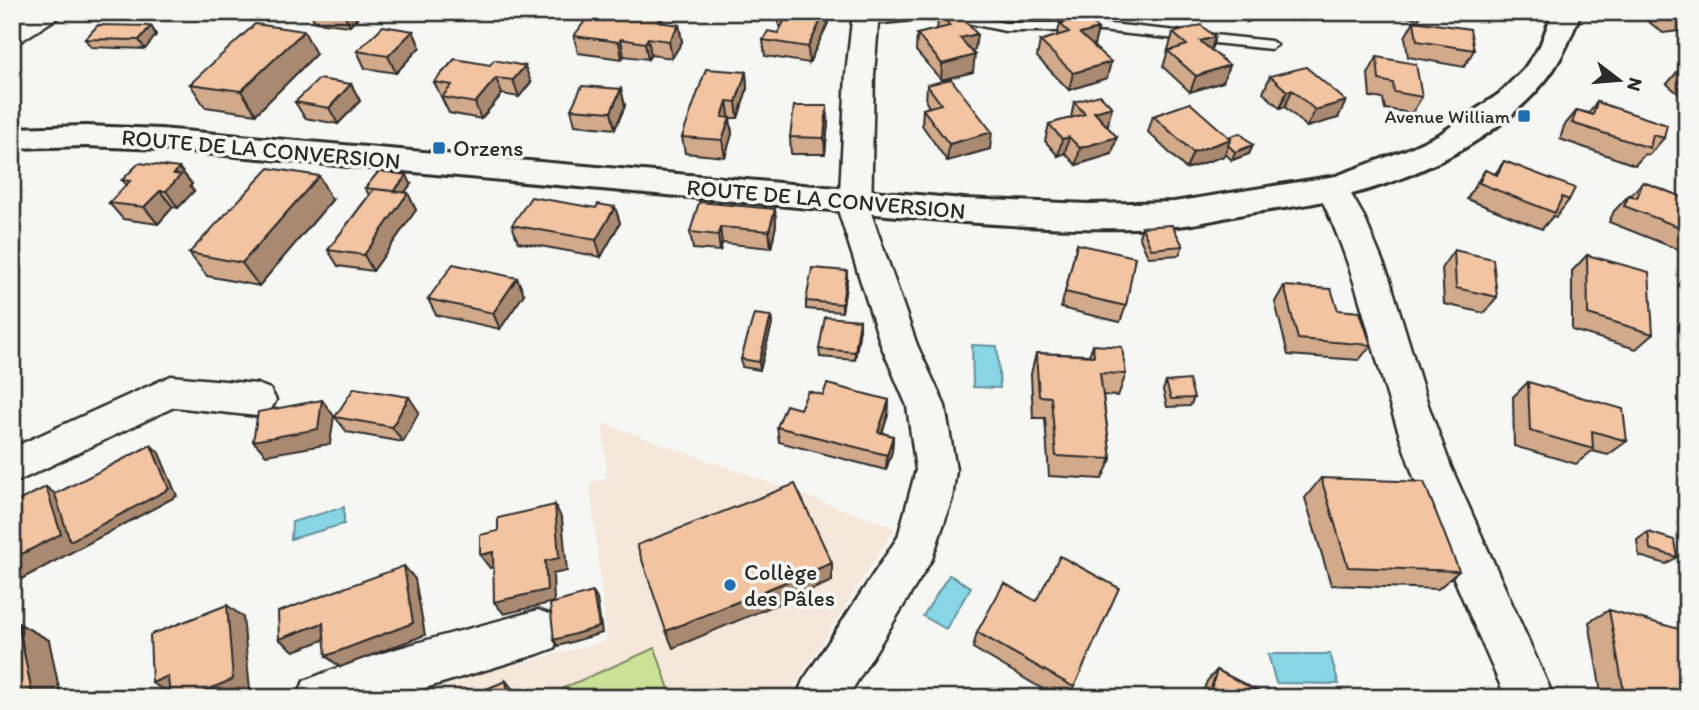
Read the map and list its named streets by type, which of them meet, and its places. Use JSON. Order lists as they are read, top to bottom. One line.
{"streets":{"main road":["ROUTE DE LA CONVERSION"]},"places":{"transit":["Avenue William","Orzens"],"other":["Collège des Pâles"]},"north":"right"}
